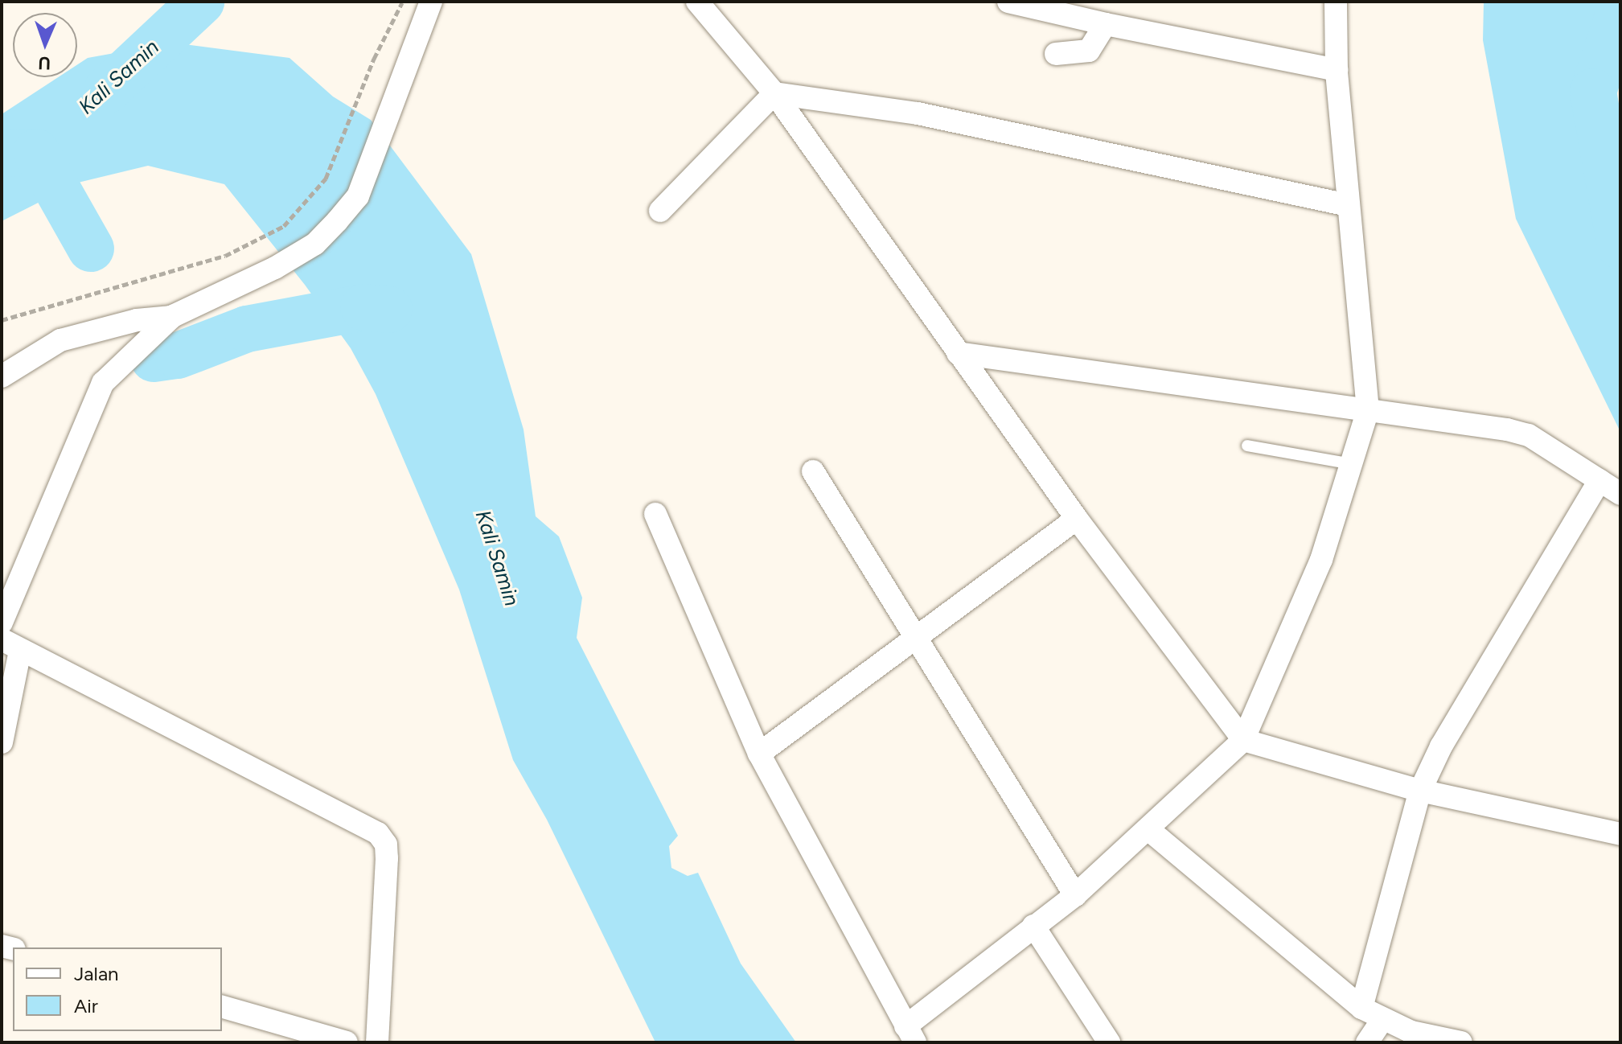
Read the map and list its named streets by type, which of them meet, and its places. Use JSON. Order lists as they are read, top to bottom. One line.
{"water":["Kali Samin"],"legend":["Jalan","Air"],"north":"bottom"}
